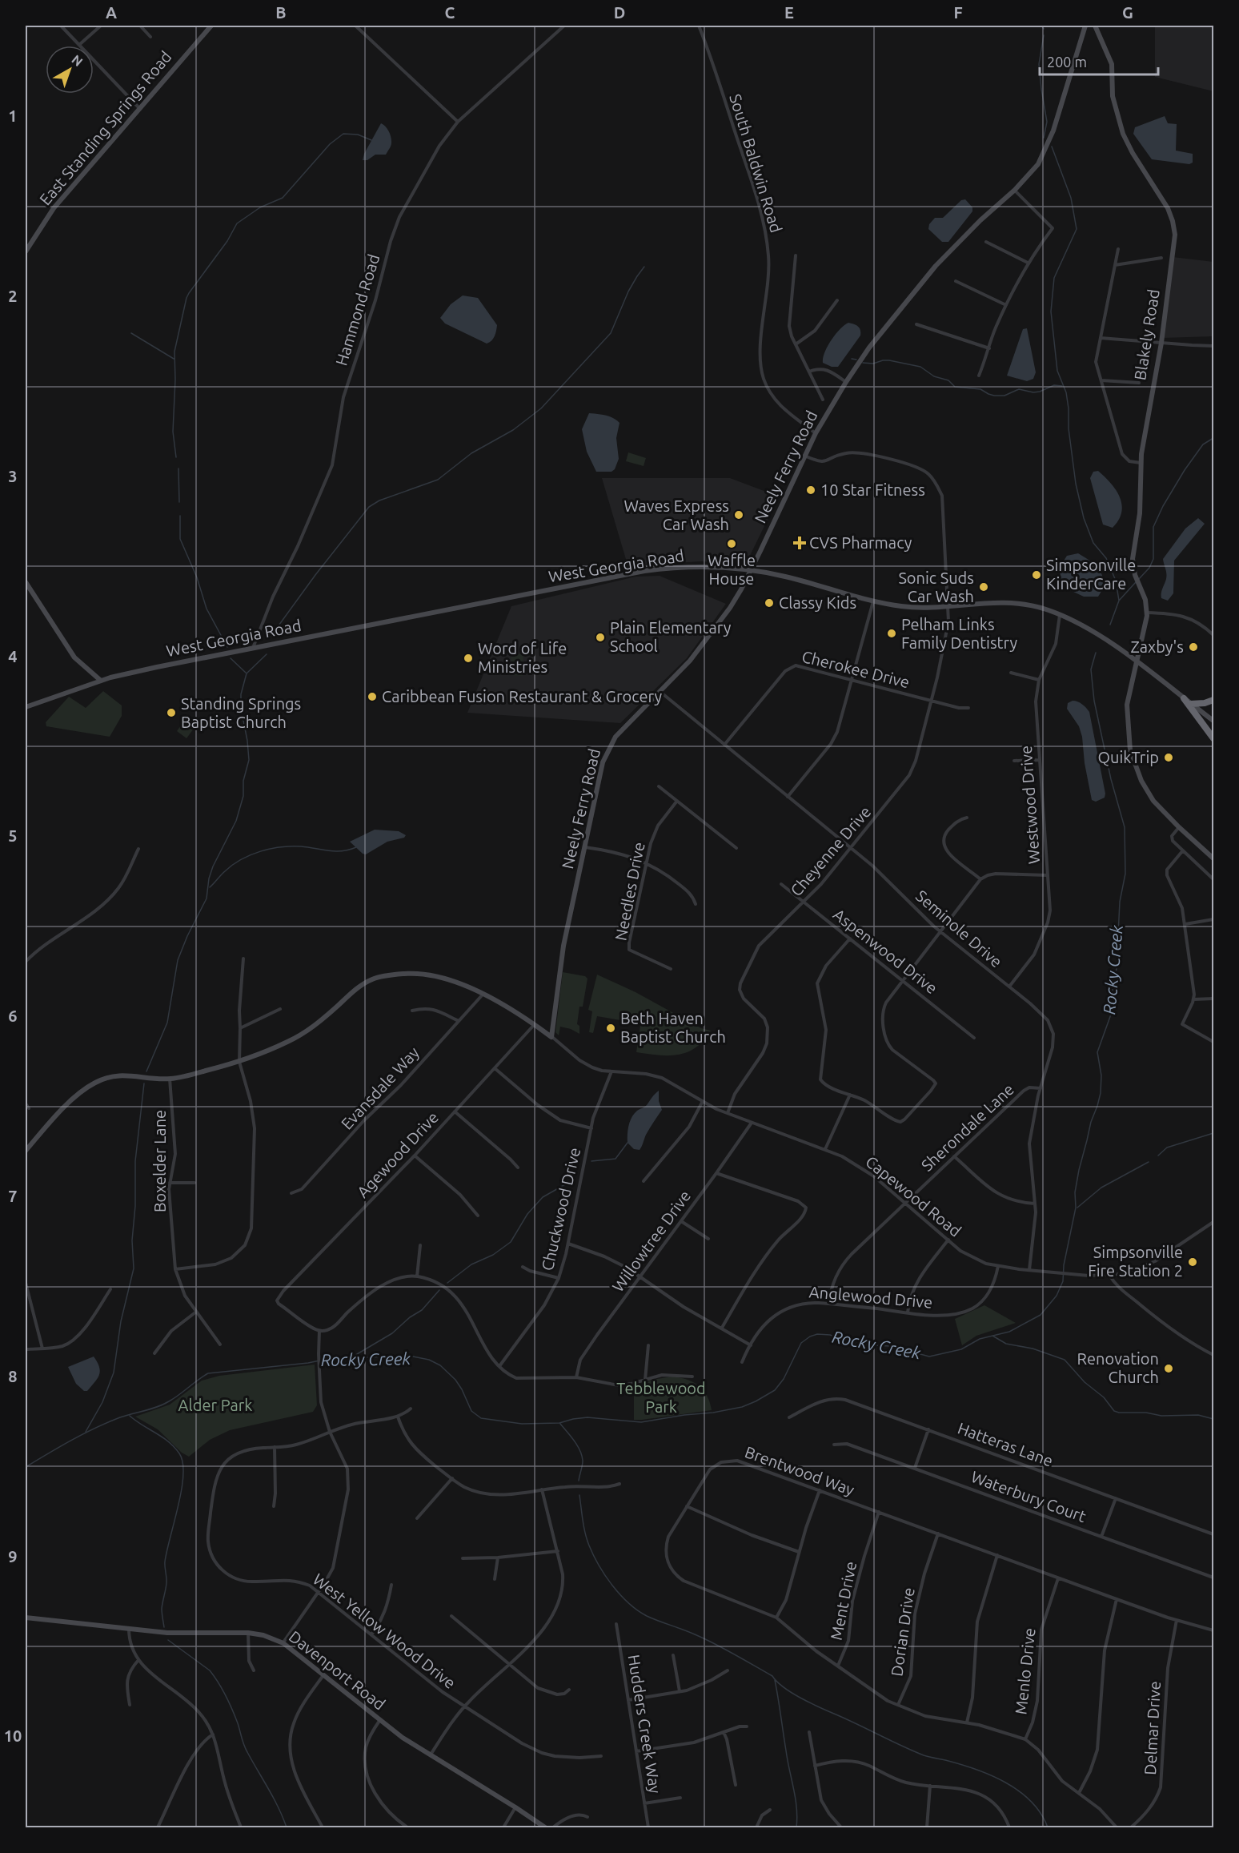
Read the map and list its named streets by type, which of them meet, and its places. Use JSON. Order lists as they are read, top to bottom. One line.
{"streets":{"street":["East Standing Springs Road","South Baldwin Road","Hammond Road","Blakely Road","Neely Ferry Road","West Georgia Road","Cherokee Drive","Westwood Drive","Cheyenne Drive","Needles Drive","Seminole Drive","Aspenwood Drive","Evansdale Way","Sherondale Lane","Agewood Drive","Boxelder Lane","Capewood Road","Chuckwood Drive","Willowtree Drive","Anglewood Drive","Hatteras Lane","Brentwood Way","Waterbury Court","Ment Drive","West Yellow Wood Drive","Dorian Drive","Davenport Road","Menlo Drive","Hudders Creek Way","Delmar Drive"]},"crossings":[["South Baldwin Road","Neely Ferry Road"],["Hammond Road","West Georgia Road"],["Blakely Road","West Georgia Road"],["Neely Ferry Road","West Georgia Road"],["Neely Ferry Road","Cheyenne Drive"],["Neely Ferry Road","Seminole Drive"],["Neely Ferry Road","Capewood Road"],["West Georgia Road","Westwood Drive"],["West Georgia Road","Cheyenne Drive"],["Cherokee Drive","Cheyenne Drive"],["Cherokee Drive","Seminole Drive"],["Westwood Drive","Seminole Drive"],["Cheyenne Drive","Seminole Drive"],["Cheyenne Drive","Aspenwood Drive"],["Cheyenne Drive","Capewood Road"],["Seminole Drive","Sherondale Lane"],["Seminole Drive","Capewood Road"],["Sherondale Lane","Capewood Road"],["Sherondale Lane","Anglewood Drive"],["Capewood Road","Chuckwood Drive"],["Capewood Road","Willowtree Drive"],["Capewood Road","Anglewood Drive"],["Brentwood Way","Ment Drive"],["Brentwood Way","Dorian Drive"],["Brentwood Way","Menlo Drive"],["Brentwood Way","Delmar Drive"]],"water":["Rocky Creek"],"parks":["Tebblewood Park","Alder Park"],"places":{"other":["10 Star Fitness","Waves Express Car Wash","Waffle House","Simpsonville KinderCare","Sonic Suds Car Wash","Classy Kids","Pelham Links Family Dentistry","Plain Elementary School","Zaxby's","Word of Life Ministries","Caribbean Fusion Restaurant & Grocery","Standing Springs Baptist Church","QuikTrip","Beth Haven Baptist Church","Simpsonville Fire Station 2","Renovation Church"],"health":["CVS Pharmacy"]},"scale_bar":"200 m","north":"top right","grid":{"columns":["A","B","C","D","E","F","G"],"rows":["1","2","3","4","5","6","7","8","9","10"]}}
